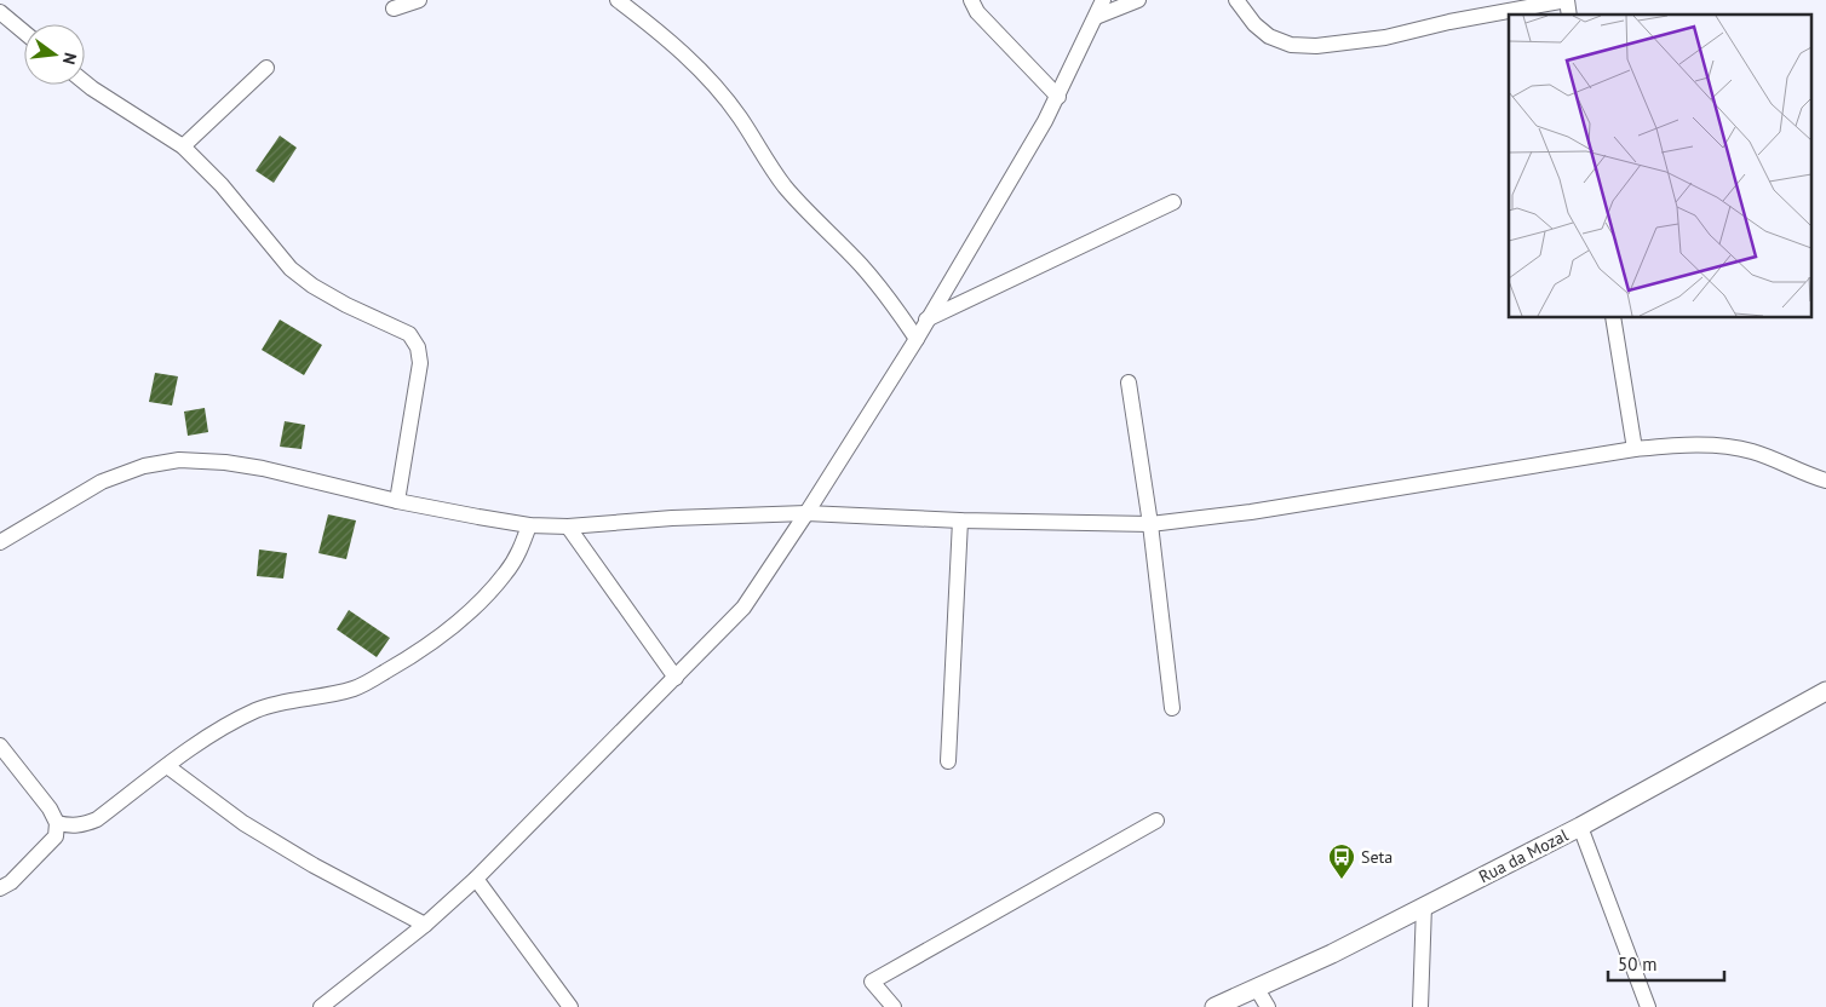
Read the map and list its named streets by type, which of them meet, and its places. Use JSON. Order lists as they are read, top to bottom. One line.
{"streets":{"main road":["Rua da Mozal"]},"places":{"bus stop":["Seta"]},"scale_bar":"50 m","north":"right"}
